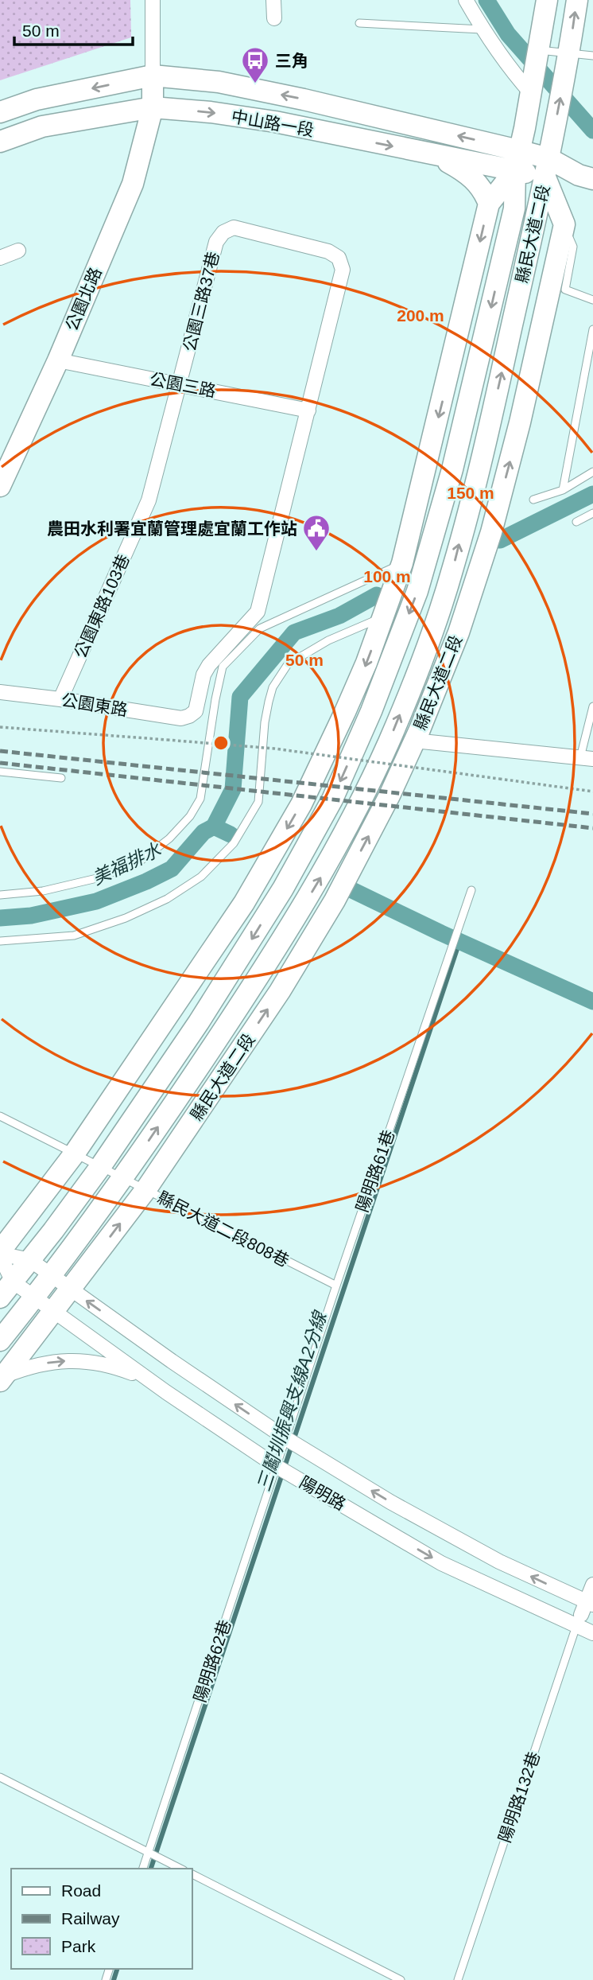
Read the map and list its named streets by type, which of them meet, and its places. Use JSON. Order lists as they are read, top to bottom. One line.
{"streets":{"street":["中山路一段","縣民大道二段","公園北路","公園三路37巷","公園三路","公園東路103巷","公園東路","陽明路"],"lane":["陽明路61巷","縣民大道二段808巷","陽明路62巷","陽明路132巷"]},"crossings":[["中山路一段","縣民大道二段"],["中山路一段","公園北路"],["縣民大道二段","縣民大道二段808巷"],["縣民大道二段","陽明路"],["公園北路","公園三路"],["公園三路37巷","公園三路"],["公園三路37巷","公園東路103巷"],["公園三路37巷","公園東路"],["公園三路","公園東路103巷"],["公園三路","公園東路"],["公園東路103巷","公園東路"],["陽明路61巷","縣民大道二段808巷"],["陽明路61巷","陽明路"],["陽明路61巷","陽明路62巷"],["陽明路","陽明路62巷"],["陽明路","陽明路132巷"]],"water":["美福排水","三鬮圳振興支線A2分線"],"places":{"bus stop":["三角"],"public building":["農田水利署宜蘭管理處宜蘭工作站"]},"legend":["Road","Railway","Park"],"scale_bar":"50 m","rings":["200 m","150 m","100 m","50 m"]}
